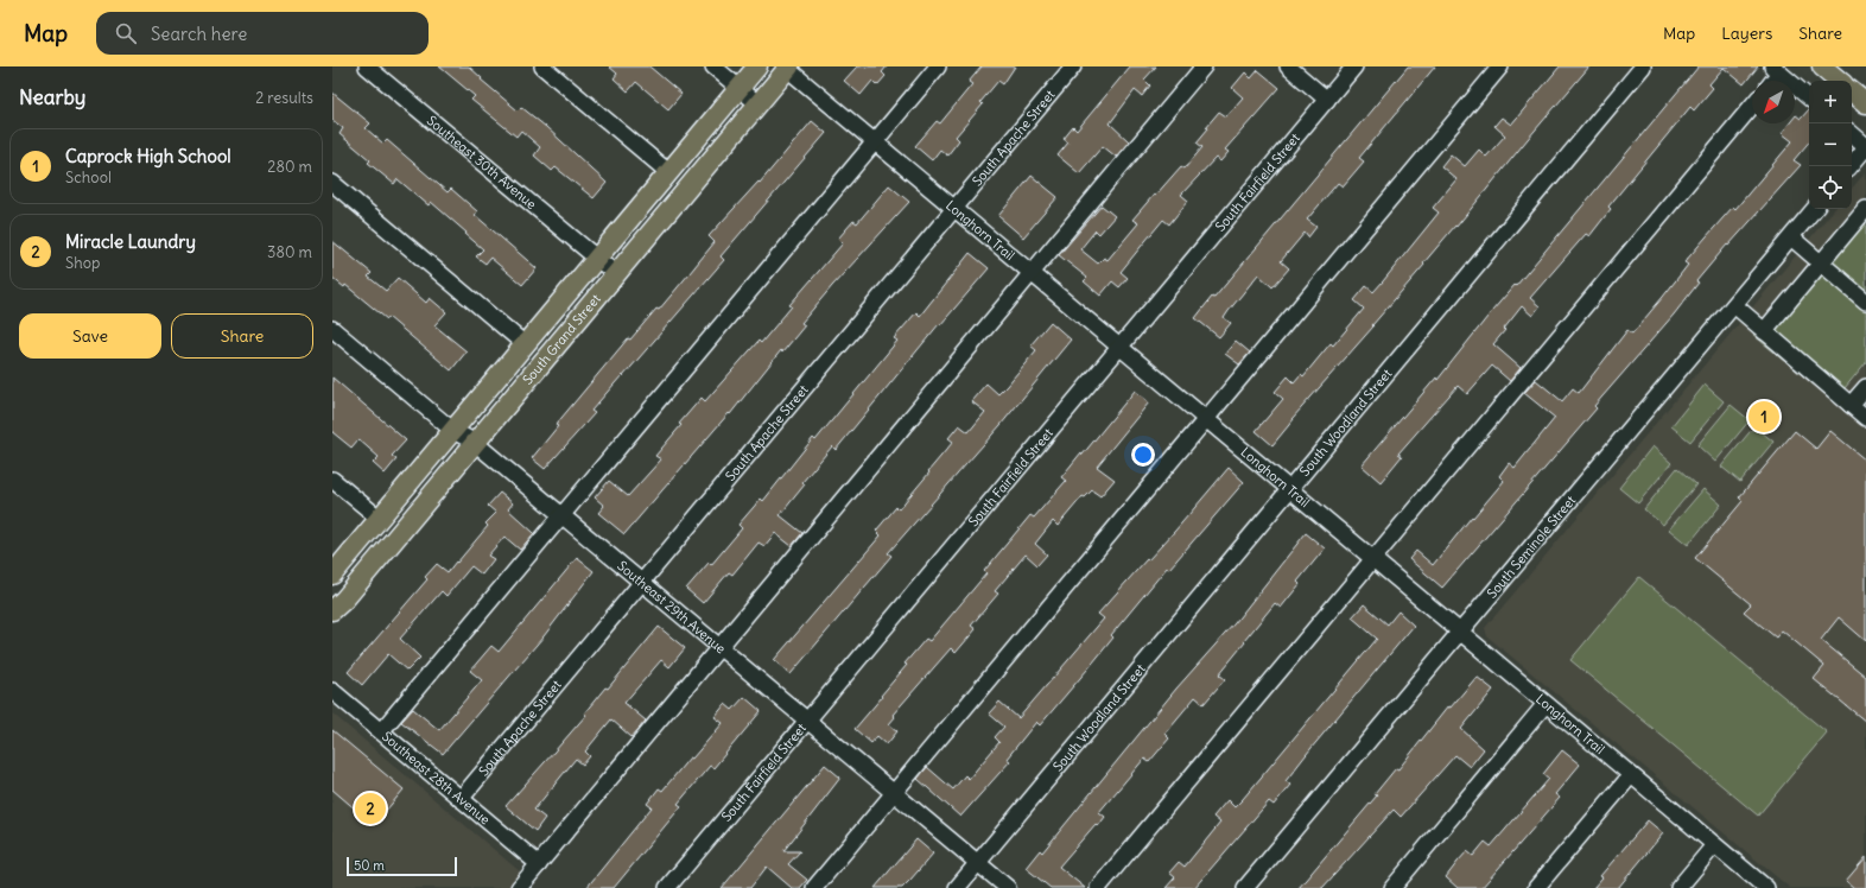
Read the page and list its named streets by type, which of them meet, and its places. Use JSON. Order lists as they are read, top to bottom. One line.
{"streets":{"main road":["South Grand Street"],"street":["South Apache Street","Southeast 30th Avenue","South Fairfield Street","Longhorn Trail","South Woodland Street","South Seminole Street","Southeast 29th Avenue","Southeast 28th Avenue"]},"crossings":[["South Apache Street","Longhorn Trail"],["South Apache Street","Southeast 29th Avenue"],["South Apache Street","Southeast 28th Avenue"],["Southeast 30th Avenue","South Grand Street"],["South Fairfield Street","Longhorn Trail"],["South Fairfield Street","Southeast 29th Avenue"],["Longhorn Trail","South Grand Street"],["Longhorn Trail","South Woodland Street"],["Longhorn Trail","South Seminole Street"],["South Grand Street","Southeast 29th Avenue"],["South Woodland Street","Southeast 29th Avenue"]],"scale_bar":"50 m","north":"bottom left","page":{"header":"Map","search":"Search here","nav":["Map","Layers","Share"],"heading":["Nearby","2 results"],"map_buttons":["+","−"],"list":[{"mark":"1","name":"Caprock High School","note":"School","value":"280 m"},{"mark":"2","name":"Miracle Laundry","note":"Shop","value":"380 m"}],"buttons":["Save","Share"],"pins":["1","2"],"scale":"50 m"}}
